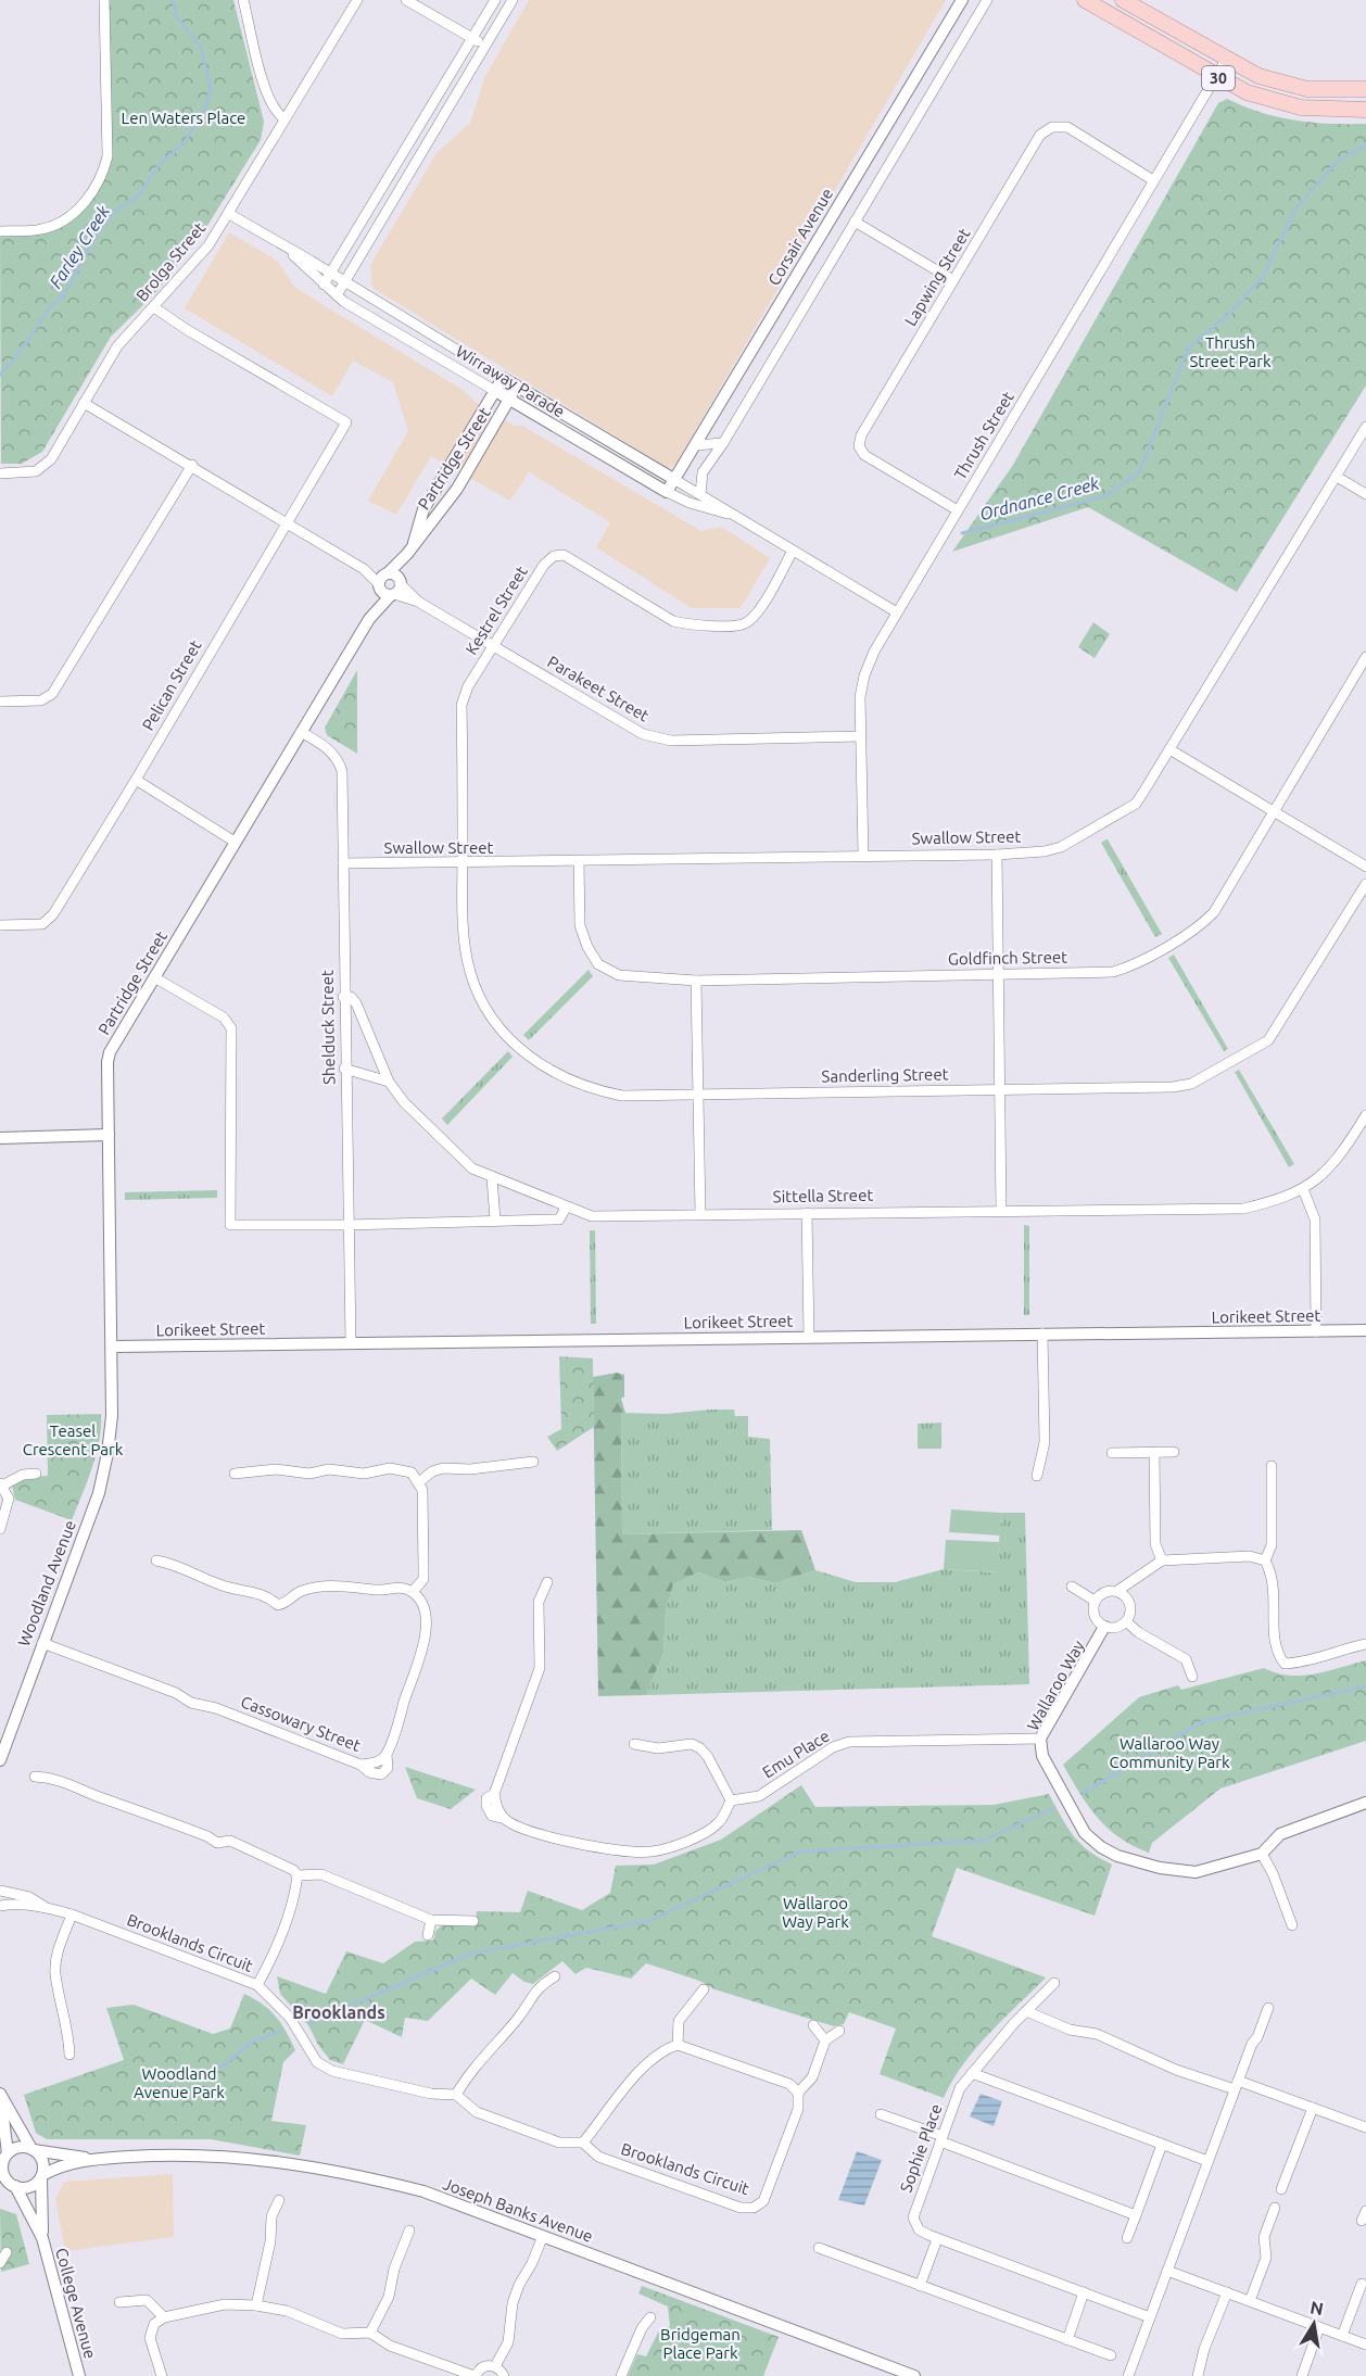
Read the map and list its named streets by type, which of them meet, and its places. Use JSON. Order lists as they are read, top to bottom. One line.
{"streets":{"main road":["30"],"street":["Corsair Avenue","Brolga Street","Lapwing Street","Wirraway Parade","Thrush Street","Partridge Street","Kestrel Street","Pelican Street","Parakeet Street","Swallow Street","Goldfinch Street","Shelduck Street","Sanderling Street","Sittella Street","Lorikeet Street","Woodland Avenue","Wallaroo Way","Cassowary Street","Emu Place","Brooklands Circuit","Sophie Place","Joseph Banks Avenue","College Avenue"]},"crossings":[["30","Thrush Street"],["Corsair Avenue","Wirraway Parade"],["Brolga Street","Wirraway Parade"],["Brolga Street","Pelican Street"],["Lapwing Street","Thrush Street"],["Wirraway Parade","Thrush Street"],["Wirraway Parade","Partridge Street"],["Wirraway Parade","Kestrel Street"],["Thrush Street","Parakeet Street"],["Thrush Street","Swallow Street"],["Partridge Street","Parakeet Street"],["Partridge Street","Shelduck Street"],["Partridge Street","Lorikeet Street"],["Partridge Street","Woodland Avenue"],["Kestrel Street","Parakeet Street"],["Kestrel Street","Swallow Street"],["Kestrel Street","Sanderling Street"],["Swallow Street","Goldfinch Street"],["Swallow Street","Shelduck Street"],["Swallow Street","Sanderling Street"],["Shelduck Street","Sittella Street"],["Shelduck Street","Lorikeet Street"],["Woodland Avenue","Cassowary Street"],["Wallaroo Way","Emu Place"],["Joseph Banks Avenue","College Avenue"]],"districts":["Brooklands"],"water":["Farley Creek","Ordnance Creek"],"parks":["Len Waters Place","Thrush Street Park","Teasel Crescent Park","Wallaroo Way Community Park","Wallaroo Way Park","Woodland Avenue Park","Bridgeman Place Park"],"north":"top"}
